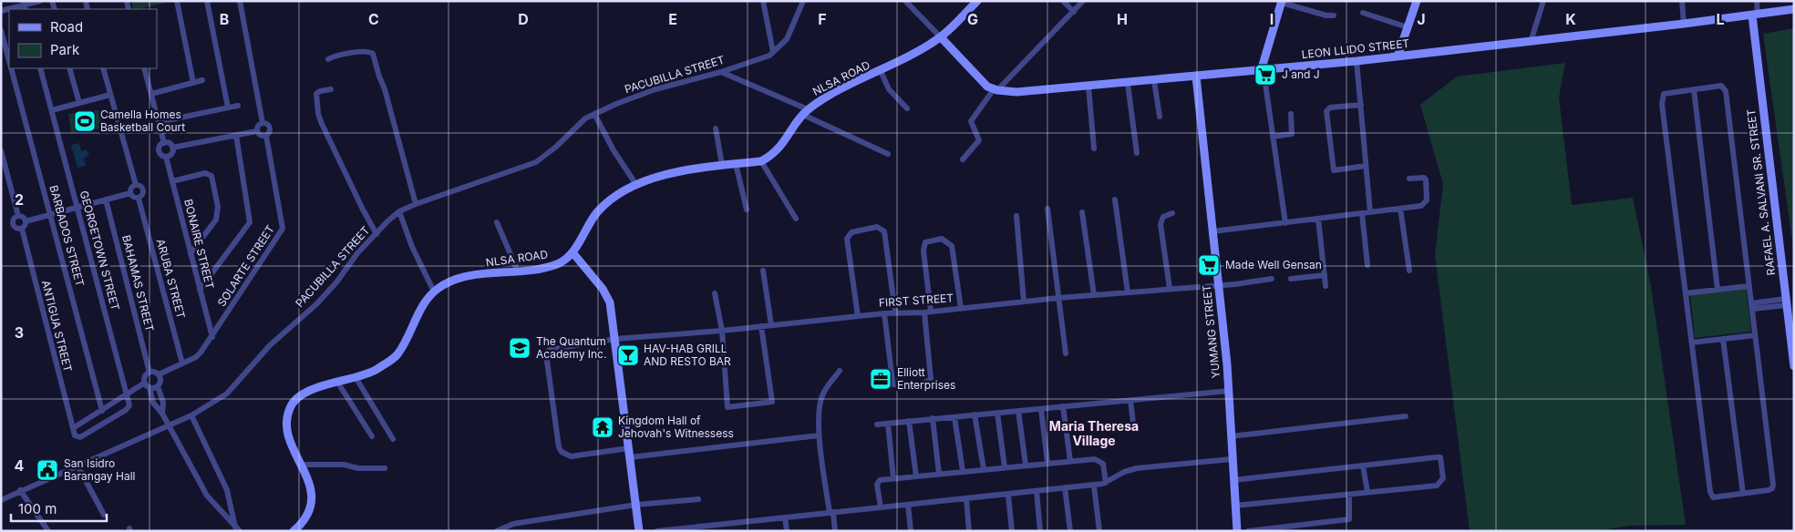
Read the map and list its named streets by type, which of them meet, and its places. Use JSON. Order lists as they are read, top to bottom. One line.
{"streets":{"main road":["LEON LLIDO STREET","NLSA ROAD","RAFAEL A. SALVANI SR. STREET","YUMANG STREET"],"street":["PACUBILLA STREET","BARBADOS STREET","BONAIRE STREET","GEORGETOWN STREET","SOLARTE STREET","ARUBA STREET","BAHAMAS STREET","FIRST STREET","ANTIGUA STREET"]},"crossings":[["LEON LLIDO STREET","RAFAEL A. SALVANI SR. STREET"],["LEON LLIDO STREET","YUMANG STREET"],["BONAIRE STREET","SOLARTE STREET"],["SOLARTE STREET","ARUBA STREET"],["SOLARTE STREET","BAHAMAS STREET"],["FIRST STREET","YUMANG STREET"]],"districts":["Maria Theresa Village"],"places":{"supermarket":["J and J","Made Well Gensan"],"sports":["Camella Homes Basketball Court"],"school or university":["The Quantum Academy Inc."],"bar":["HAV-HAB GRILL AND RESTO BAR"],"office":["Elliott Enterprises"],"temple":["Kingdom Hall of Jehovah's Witnessess"],"public building":["San Isidro Barangay Hall"]},"legend":["Road","Park"],"scale_bar":"100 m","grid":{"columns":["B","C","D","E","F","G","H","I","J","K","L"],"rows":["2","3","4"]}}
